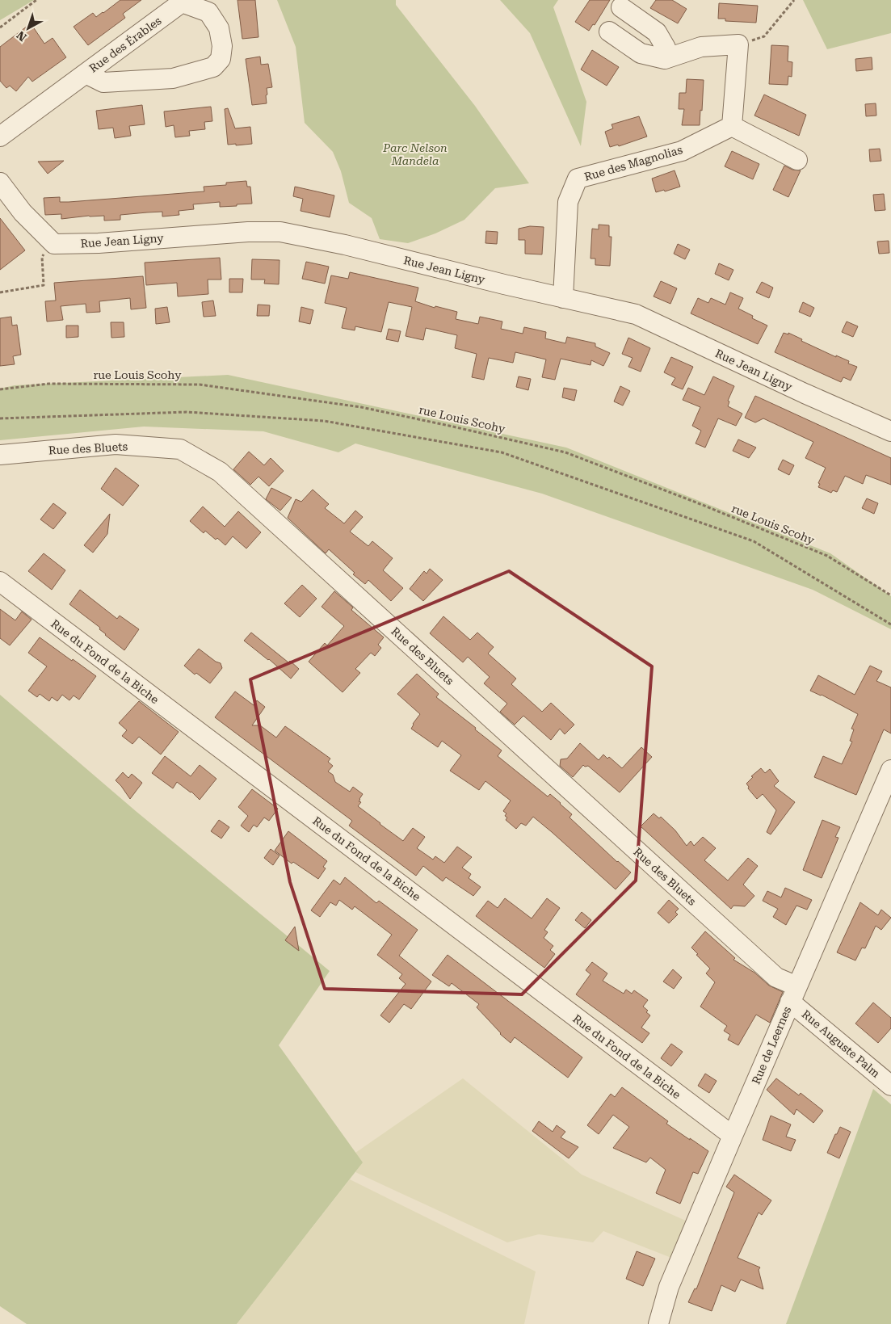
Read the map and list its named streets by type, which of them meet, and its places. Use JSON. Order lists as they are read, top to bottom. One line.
{"streets":{"street":["Rue des Érables","Rue des Magnolias","Rue Jean Ligny","Rue des Bluets","Rue du Fond de la Biche","Rue Auguste Palm","Rue de Leernes"],"path":["rue Louis Scohy"]},"crossings":[["Rue des Magnolias","Rue Jean Ligny"],["Rue des Bluets","Rue Auguste Palm"],["Rue des Bluets","Rue de Leernes"],["Rue du Fond de la Biche","Rue de Leernes"],["Rue Auguste Palm","Rue de Leernes"]],"parks":["Parc Nelson Mandela"],"north":"bottom left"}
